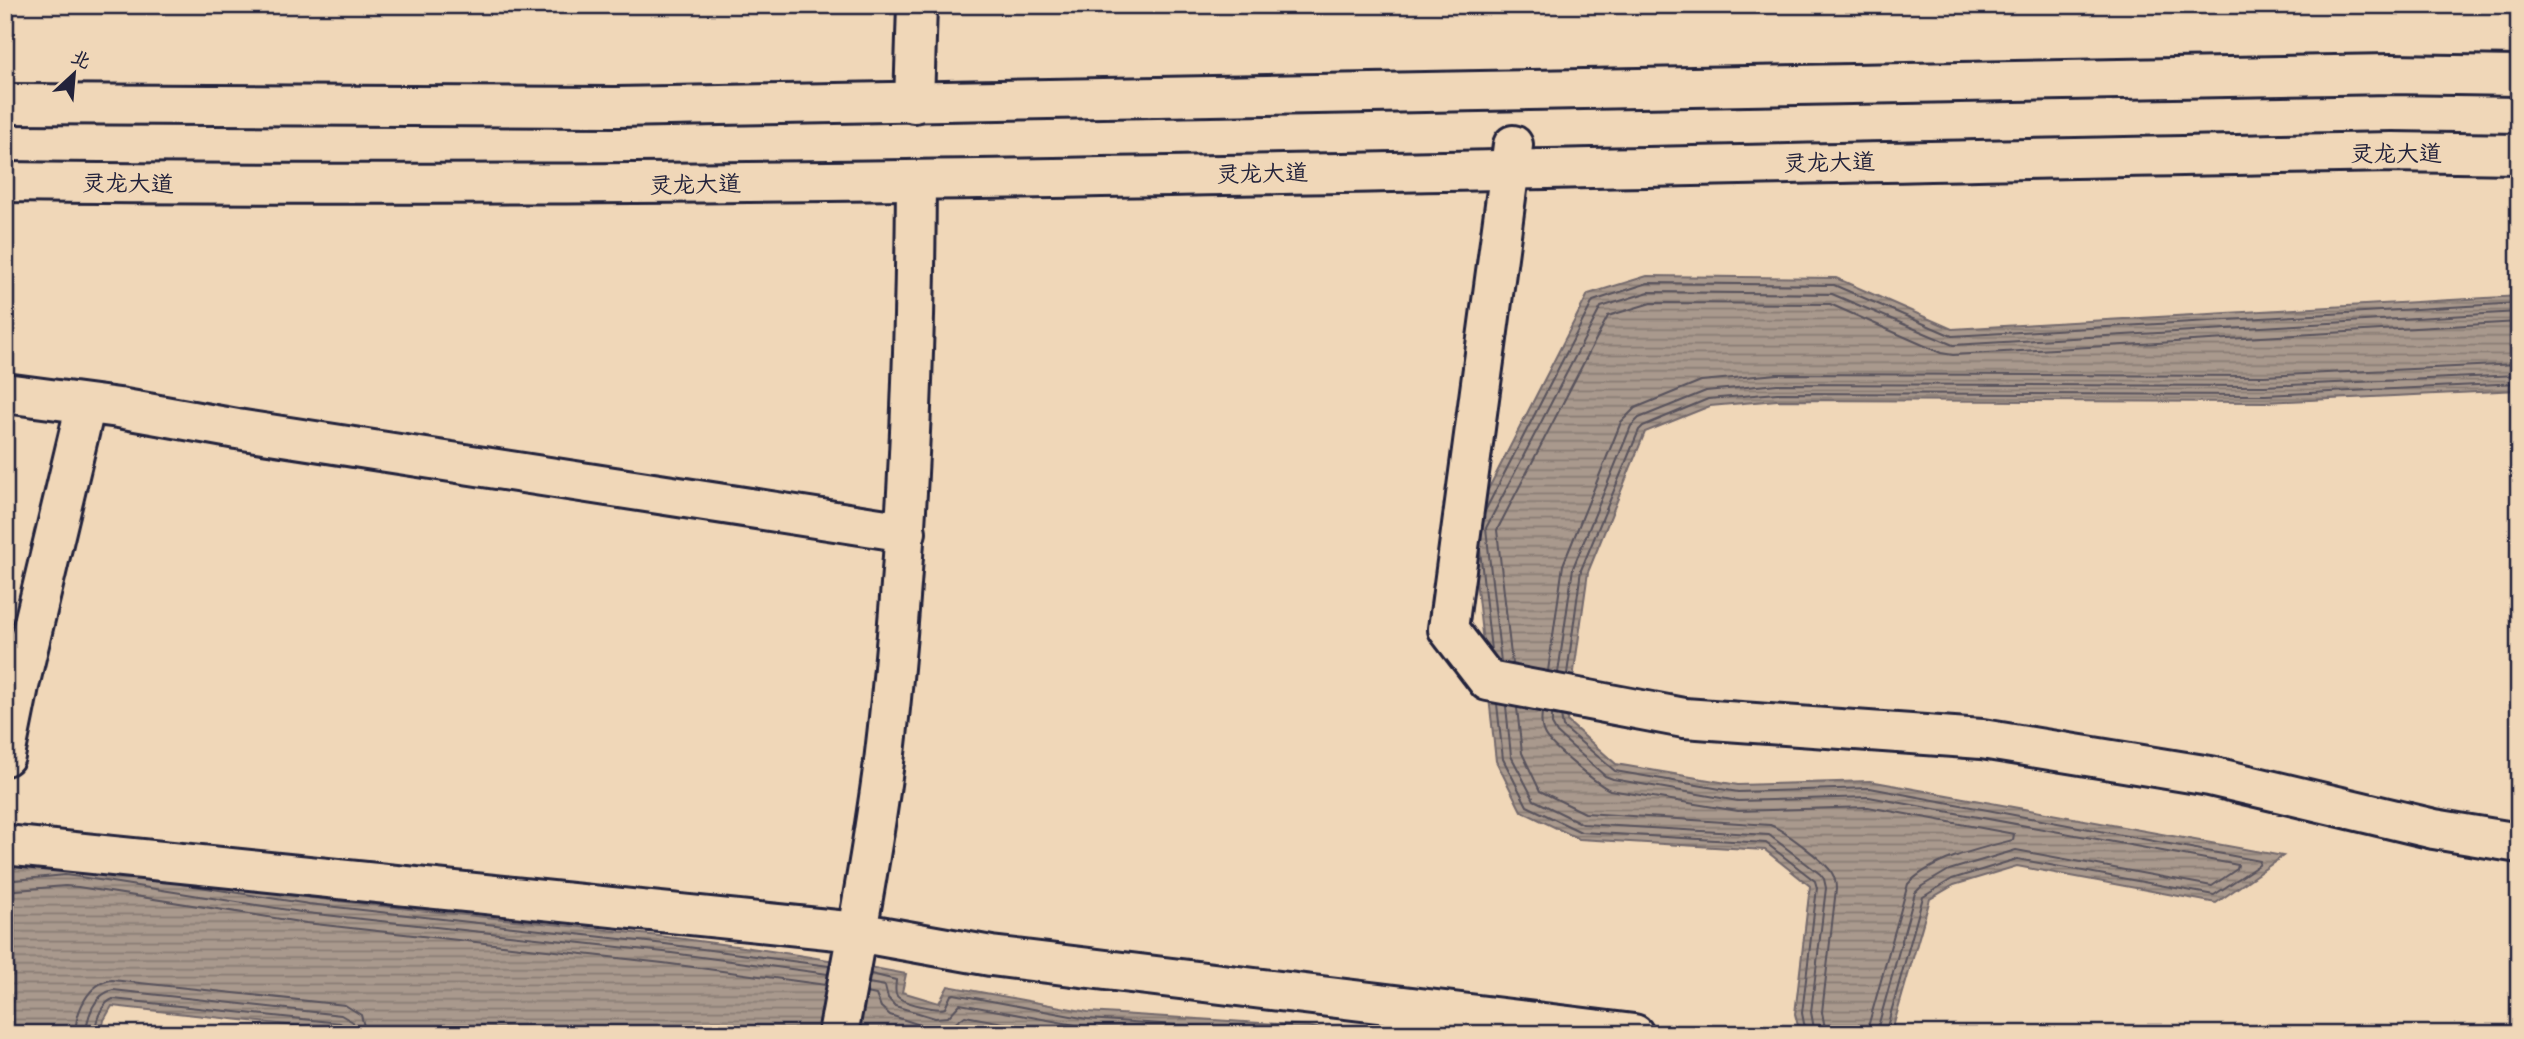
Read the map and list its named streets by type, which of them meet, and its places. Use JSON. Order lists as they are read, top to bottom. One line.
{"streets":{"main road":["灵龙大道"]},"north":"top right"}
